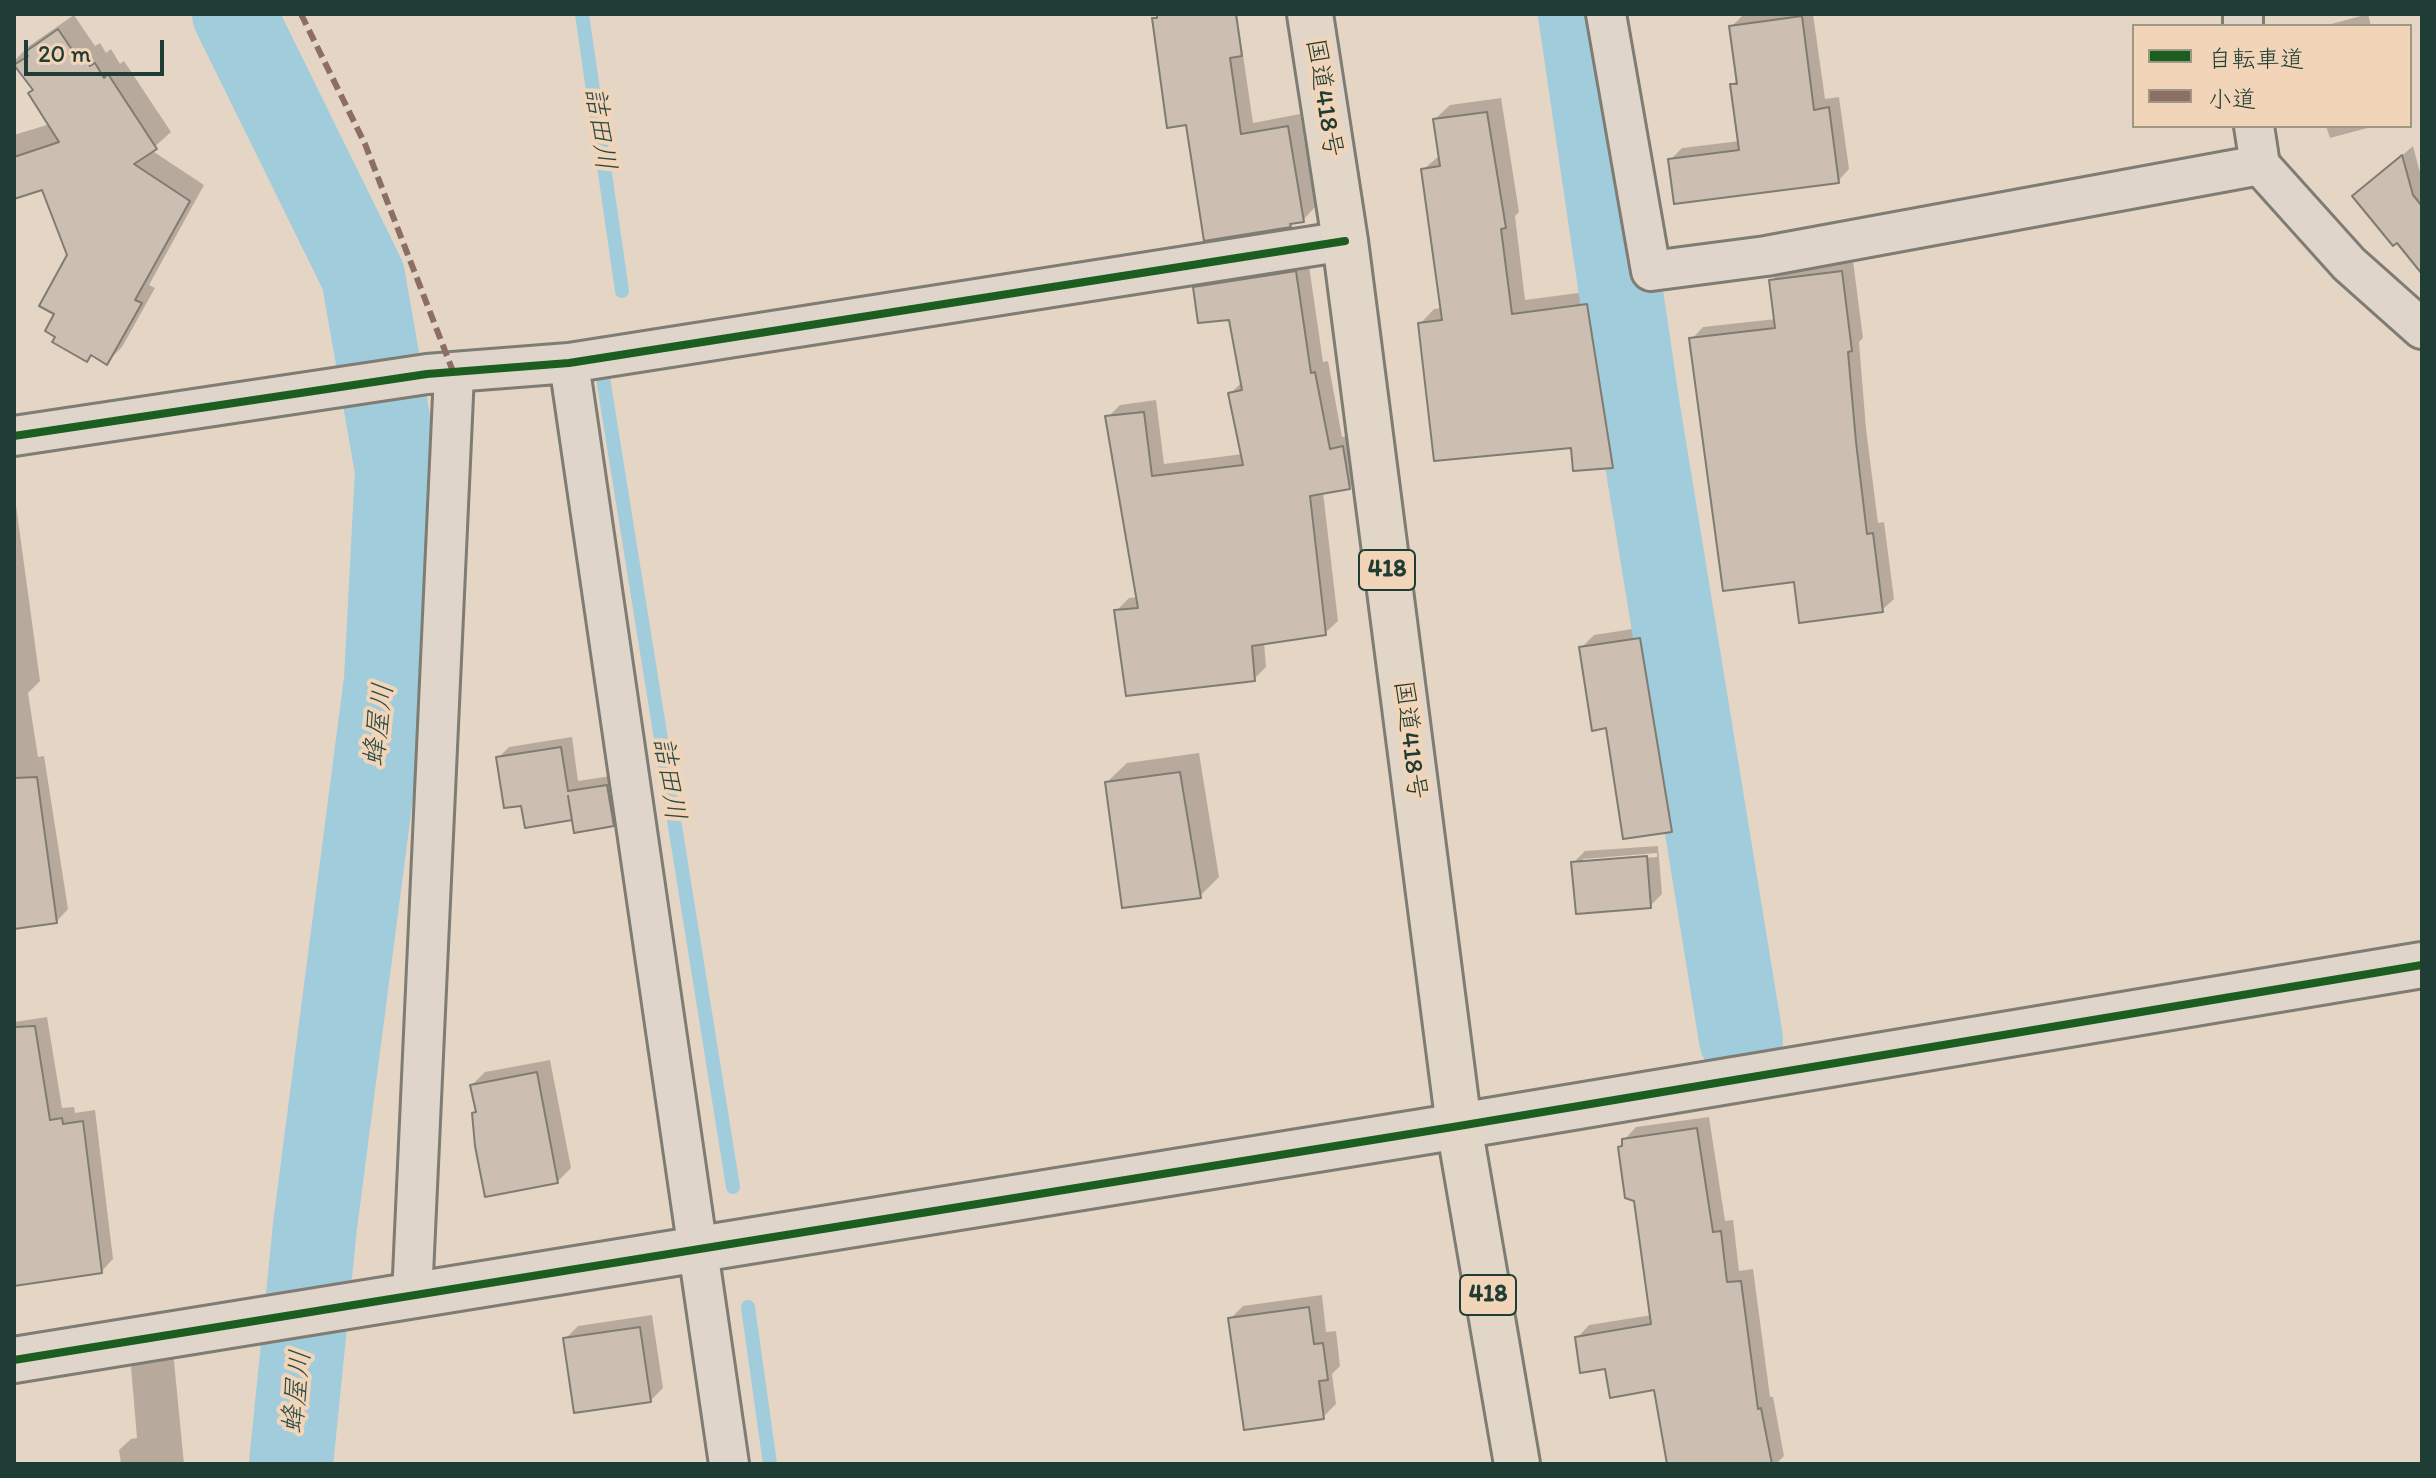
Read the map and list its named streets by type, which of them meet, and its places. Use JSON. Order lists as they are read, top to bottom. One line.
{"streets":{"highway":["国道418号","418"]},"water":["詰田川","蜂屋川"],"legend":["自転車道","小道"],"scale_bar":"20 m"}
